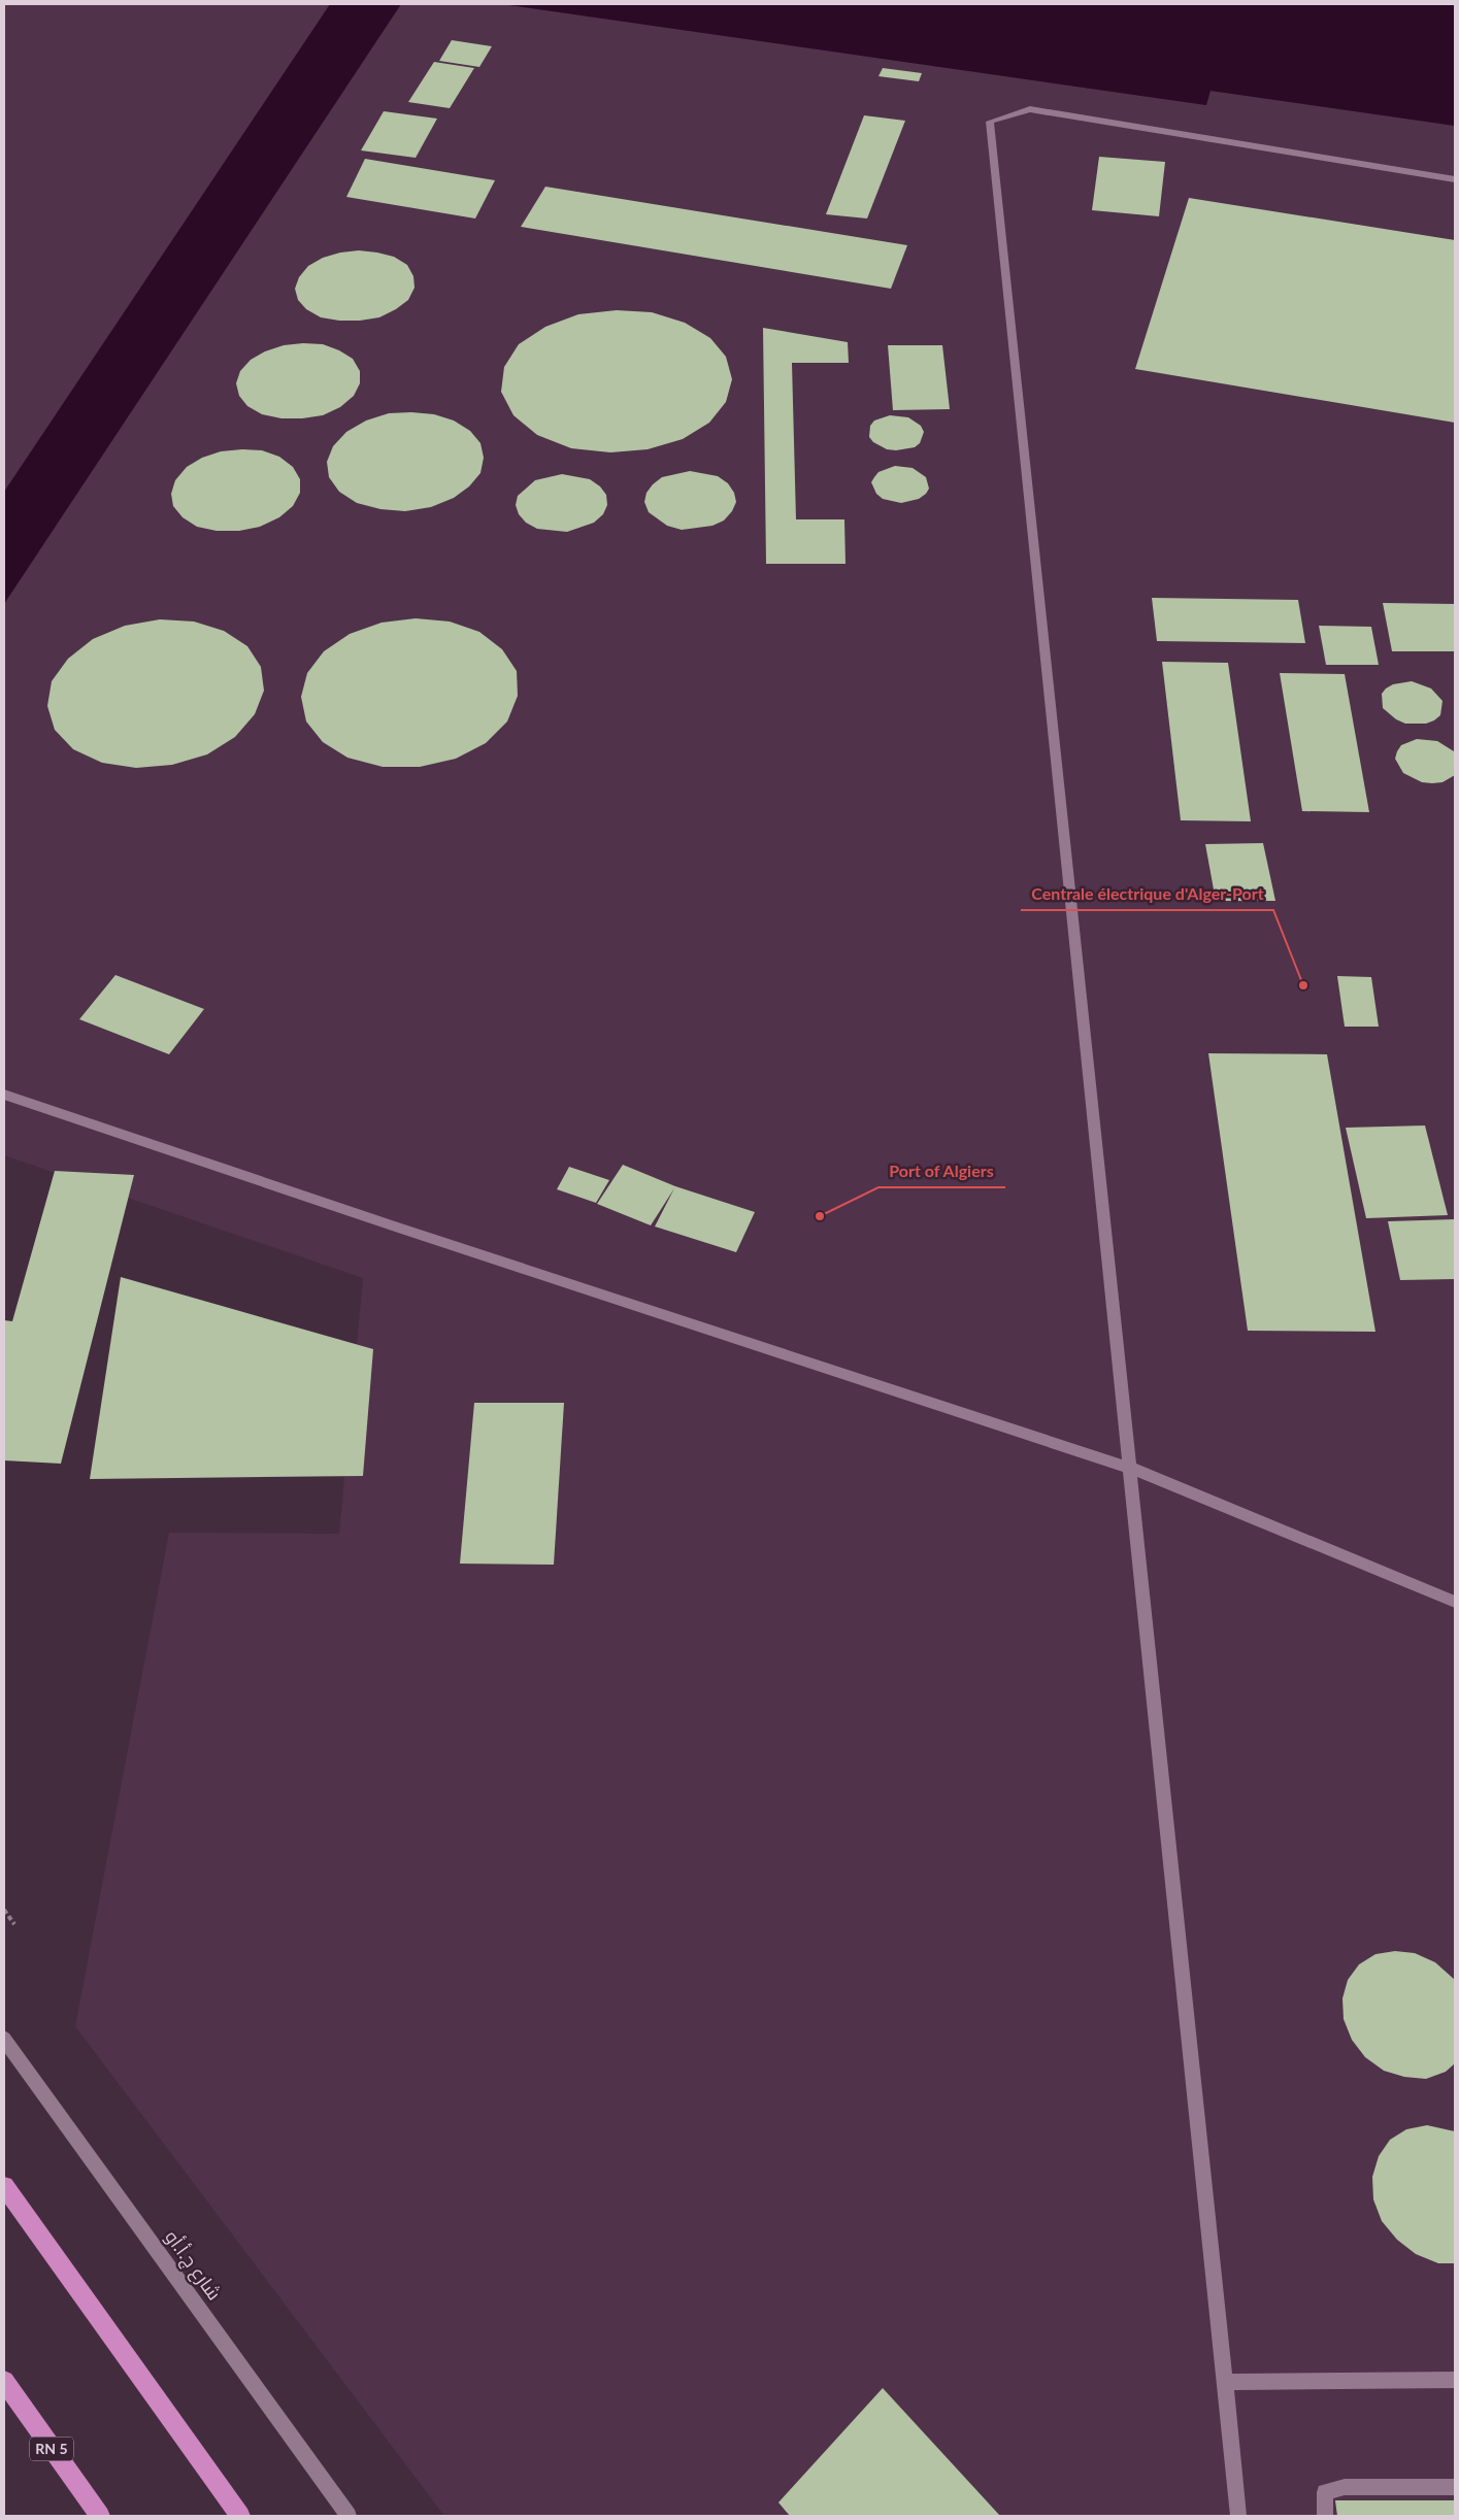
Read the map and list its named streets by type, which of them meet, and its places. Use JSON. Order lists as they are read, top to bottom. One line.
{"streets":{"highway":["RN 5"],"street":["شارع ج.أ.أو"]},"places":["Centrale électrique d'Alger-Port","Port of Algiers"]}
